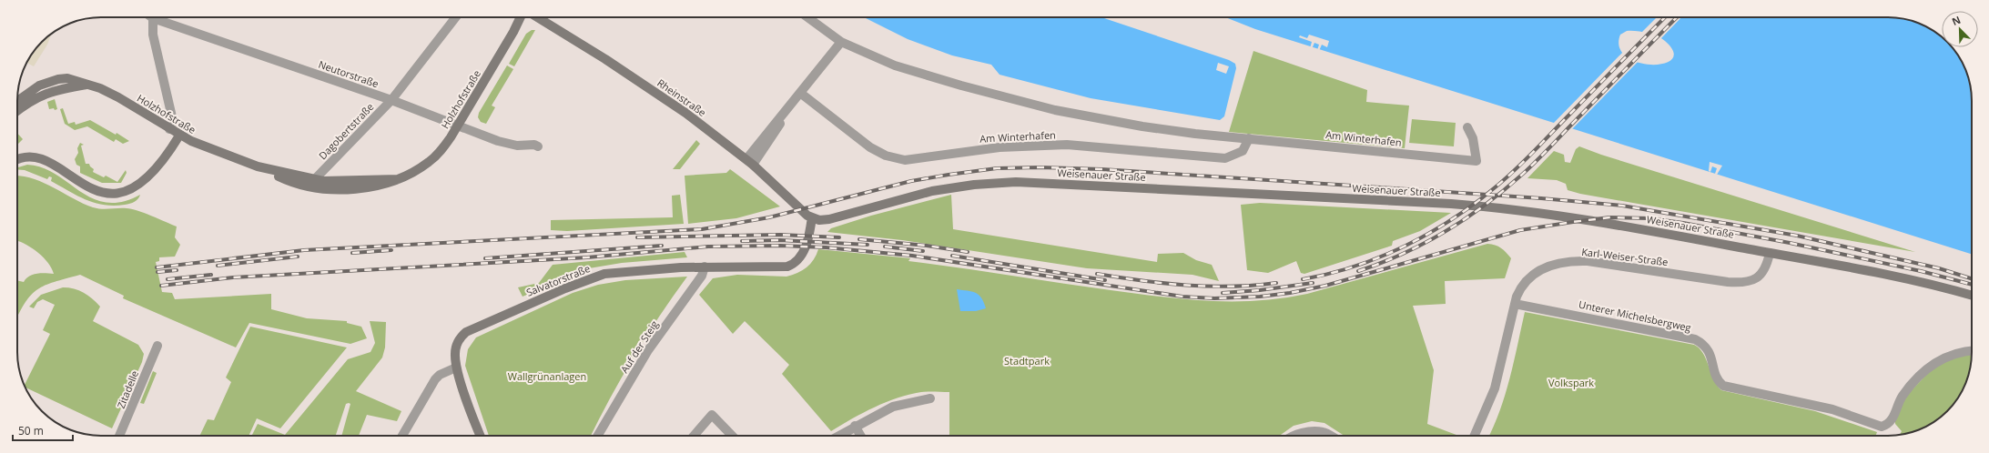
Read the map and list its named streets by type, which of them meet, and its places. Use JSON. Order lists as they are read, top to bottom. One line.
{"streets":{"main road":["Rheinstraße","Holzhofstraße","Weisenauer Straße","Salvatorstraße"],"street":["Neutorstraße","Dagobertstraße","Am Winterhafen","Karl-Weiser-Straße","Unterer Michelsbergweg","Auf der Steig","Zitadelle"]},"crossings":[["Neutorstraße","Holzhofstraße"],["Neutorstraße","Dagobertstraße"],["Rheinstraße","Weisenauer Straße"],["Rheinstraße","Salvatorstraße"],["Holzhofstraße","Dagobertstraße"],["Weisenauer Straße","Karl-Weiser-Straße"],["Weisenauer Straße","Salvatorstraße"],["Karl-Weiser-Straße","Unterer Michelsbergweg"],["Salvatorstraße","Auf der Steig"]],"parks":["Stadtpark","Wallgrünanlagen","Volkspark"],"scale_bar":"50 m","north":"top left"}
